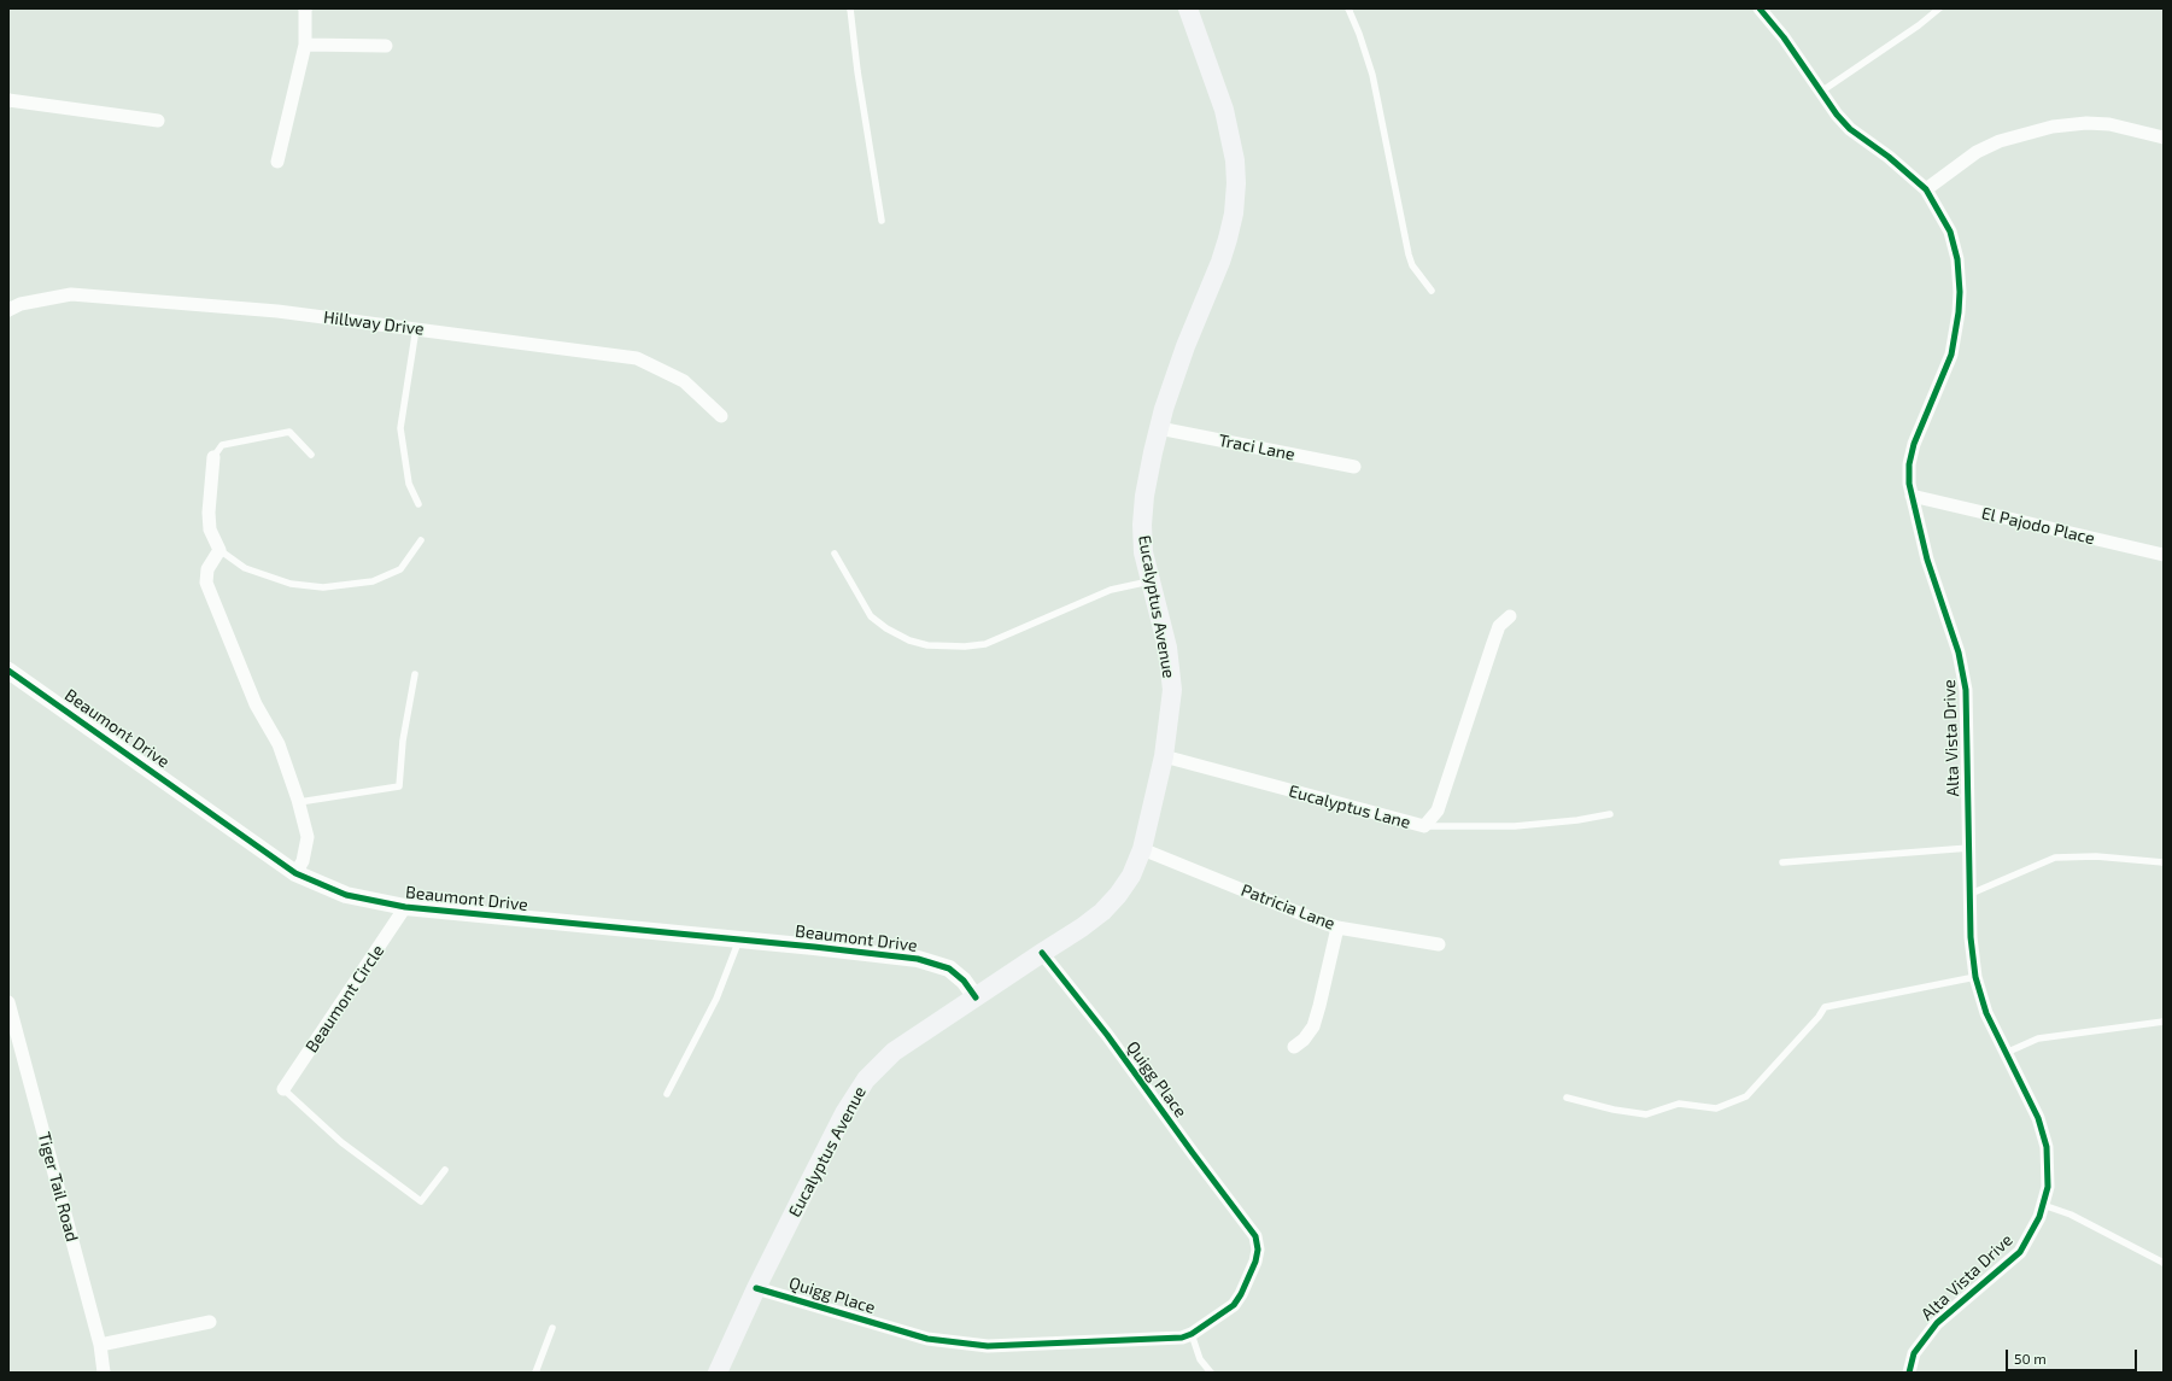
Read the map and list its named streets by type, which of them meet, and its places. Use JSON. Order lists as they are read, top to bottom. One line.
{"streets":{"main road":["Eucalyptus Avenue"],"street":["Hillway Drive","Traci Lane","El Pajodo Place","Beaumont Drive","Alta Vista Drive","Eucalyptus Lane","Patricia Lane","Beaumont Circle","Quigg Place","Tiger Tail Road"]},"crossings":[["Traci Lane","Eucalyptus Avenue"],["El Pajodo Place","Alta Vista Drive"],["Eucalyptus Avenue","Beaumont Drive"],["Eucalyptus Avenue","Eucalyptus Lane"],["Eucalyptus Avenue","Patricia Lane"],["Eucalyptus Avenue","Quigg Place"],["Beaumont Drive","Beaumont Circle"]],"scale_bar":"50 m"}
